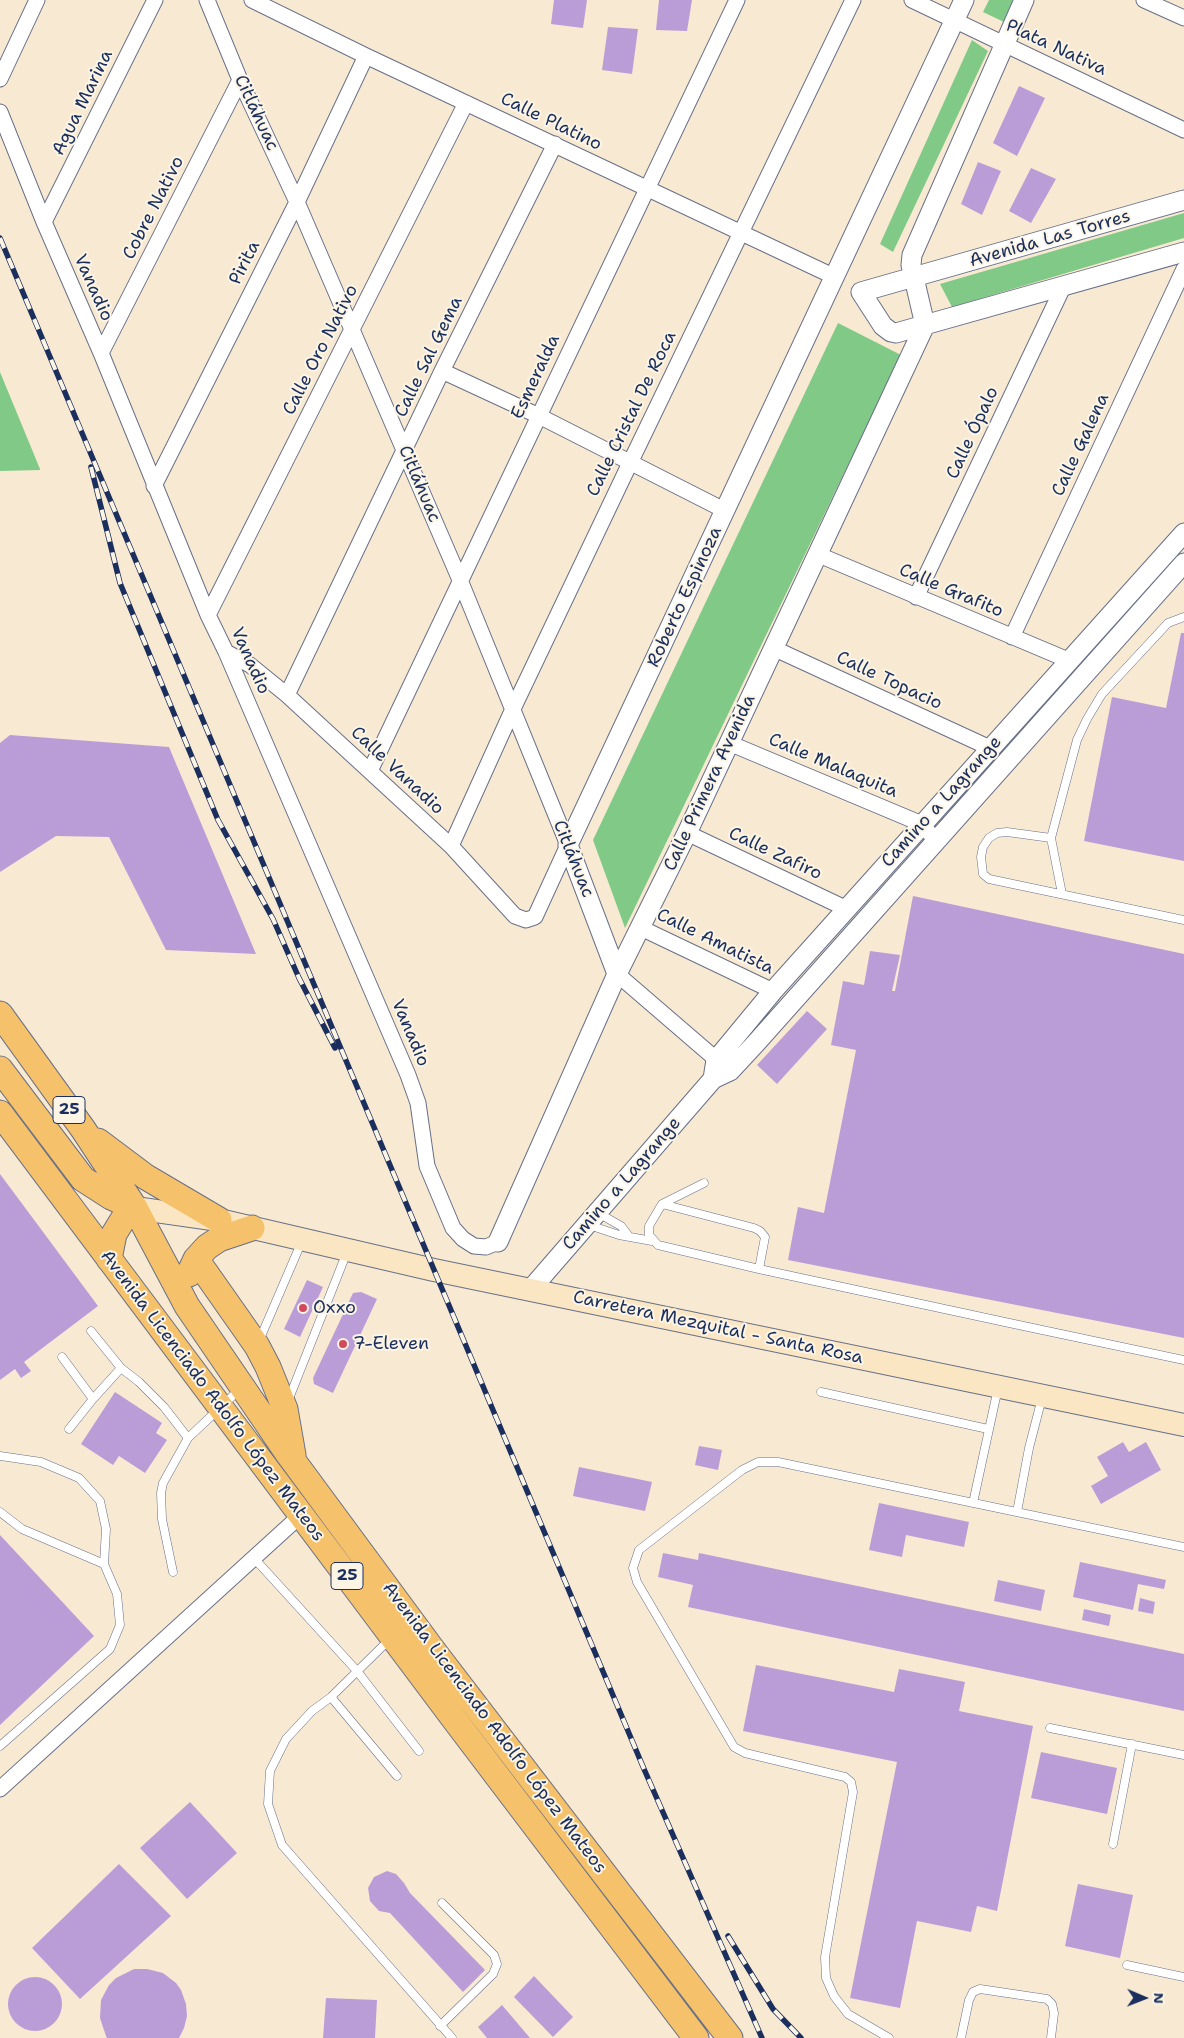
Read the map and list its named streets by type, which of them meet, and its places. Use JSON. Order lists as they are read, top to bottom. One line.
{"streets":{"main road":["25","Carretera Mezquital - Santa Rosa","Avenida Licenciado Adolfo López Mateos"],"street":["Plata Nativa","Agua Marina","Citláhuac","Calle Platino","Cobre Nativo","Avenida Las Torres","Pirita","Vanadio","Calle Oro Nativo","Calle Sal Gema","Esmeralda","Calle Cristal De Roca","Calle Ópalo","Calle Galena","Calle Grafito","Roberto Espinoza","Calle Topacio","Calle Malaquita","Calle Vanadio","Calle Primera Avenida","Camino a Lagrange","Calle Zafiro","Calle Amatista"]},"crossings":[["Plata Nativa","Roberto Espinoza"],["Agua Marina","Vanadio"],["Citláhuac","Cobre Nativo"],["Citláhuac","Pirita"],["Citláhuac","Calle Oro Nativo"],["Citláhuac","Calle Sal Gema"],["Citláhuac","Esmeralda"],["Citláhuac","Calle Cristal De Roca"],["Citláhuac","Roberto Espinoza"],["Citláhuac","Calle Primera Avenida"],["Calle Platino","Pirita"],["Calle Platino","Calle Oro Nativo"],["Calle Platino","Calle Sal Gema"],["Calle Platino","Esmeralda"],["Calle Platino","Calle Cristal De Roca"],["Calle Platino","Roberto Espinoza"],["Cobre Nativo","Vanadio"],["Pirita","Vanadio"],["Vanadio","Calle Oro Nativo"],["Vanadio","Calle Vanadio"],["Vanadio","Calle Primera Avenida"],["Calle Sal Gema","Calle Vanadio"],["Esmeralda","Calle Vanadio"],["Calle Cristal De Roca","Calle Vanadio"],["Calle Ópalo","Calle Grafito"],["Calle Galena","Calle Grafito"],["Calle Grafito","Calle Primera Avenida"],["Calle Grafito","Camino a Lagrange"],["Roberto Espinoza","Calle Vanadio"],["Calle Topacio","Calle Primera Avenida"],["Calle Topacio","Camino a Lagrange"],["Calle Malaquita","Calle Primera Avenida"],["Calle Malaquita","Camino a Lagrange"],["Calle Primera Avenida","Calle Zafiro"],["Calle Primera Avenida","Calle Amatista"],["Camino a Lagrange","Calle Zafiro"],["Camino a Lagrange","Calle Amatista"],["Camino a Lagrange","Carretera Mezquital - Santa Rosa"],["Carretera Mezquital - Santa Rosa","Avenida Licenciado Adolfo López Mateos"]],"places":["Oxxo","7-Eleven"],"north":"right"}
